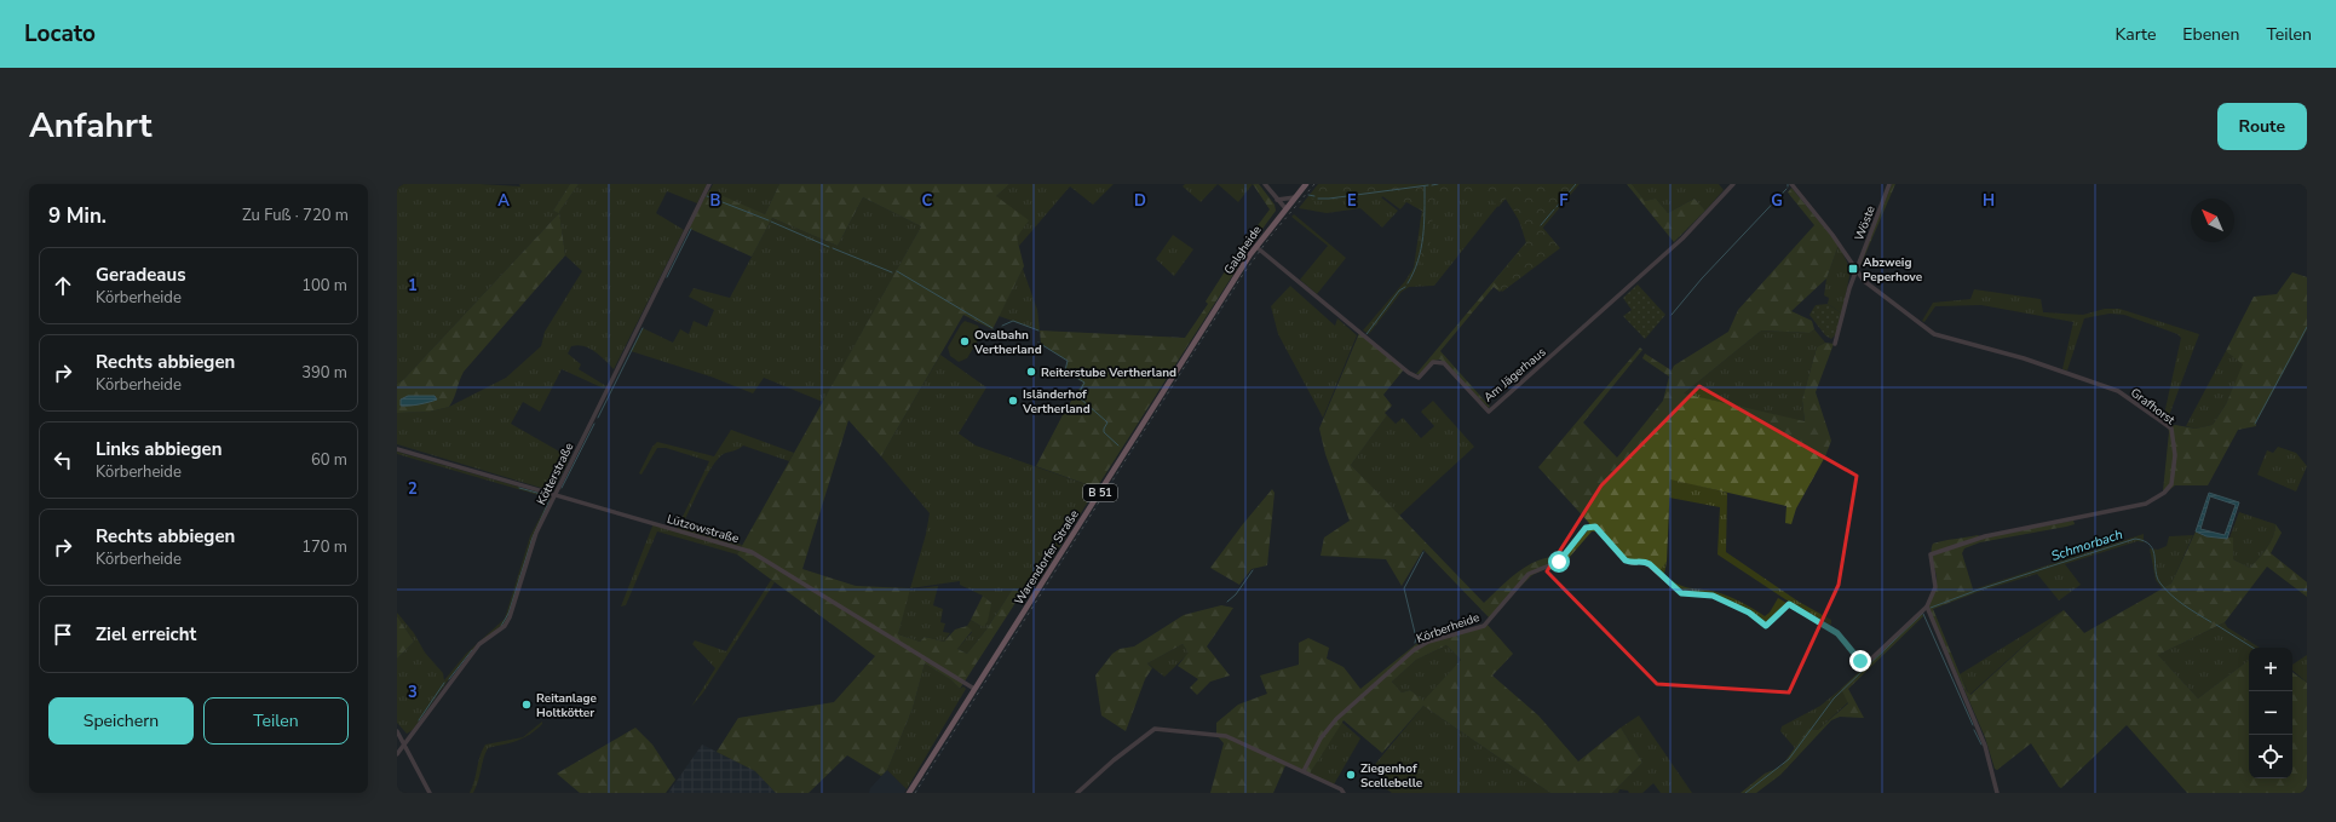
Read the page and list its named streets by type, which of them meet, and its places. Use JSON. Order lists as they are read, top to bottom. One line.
{"streets":{"main road":["Galgheide","B 51","Warendorfer Straße"],"street":["Wöste","Am Jägerhaus","Grafhorst","Kötterstraße","Lützowstraße","Körberheide"]},"crossings":[["Wöste","Grafhorst"],["Galgheide","Am Jägerhaus"],["Galgheide","Warendorfer Straße"],["Grafhorst","Körberheide"],["Kötterstraße","Lützowstraße"],["Lützowstraße","Warendorfer Straße"]],"water":["Schmorbach"],"places":{"transit":["Abzweig Peperhove"],"other":["Ovalbahn Vertherland","Reiterstube Vertherland","Isländerhof Vertherland","Reitanlage Holtkötter","Ziegenhof Scellebelle"]},"north":"top left","page":{"header":"Locato","nav":["Karte","Ebenen","Teilen"],"title":"Anfahrt","buttons":["Route",["Speichern","Teilen"]],"heading":["9 Min.","Zu Fuß · 720 m"],"list":[["Geradeaus","Körberheide","100 m"],["Rechts abbiegen","Körberheide","390 m"],["Links abbiegen","Körberheide","60 m"],["Rechts abbiegen","Körberheide","170 m"],"Ziel erreicht"],"map_buttons":["+","−"]},"grid":{"columns":["A","B","C","D","E","F","G","H"],"rows":["1","2","3"]}}
